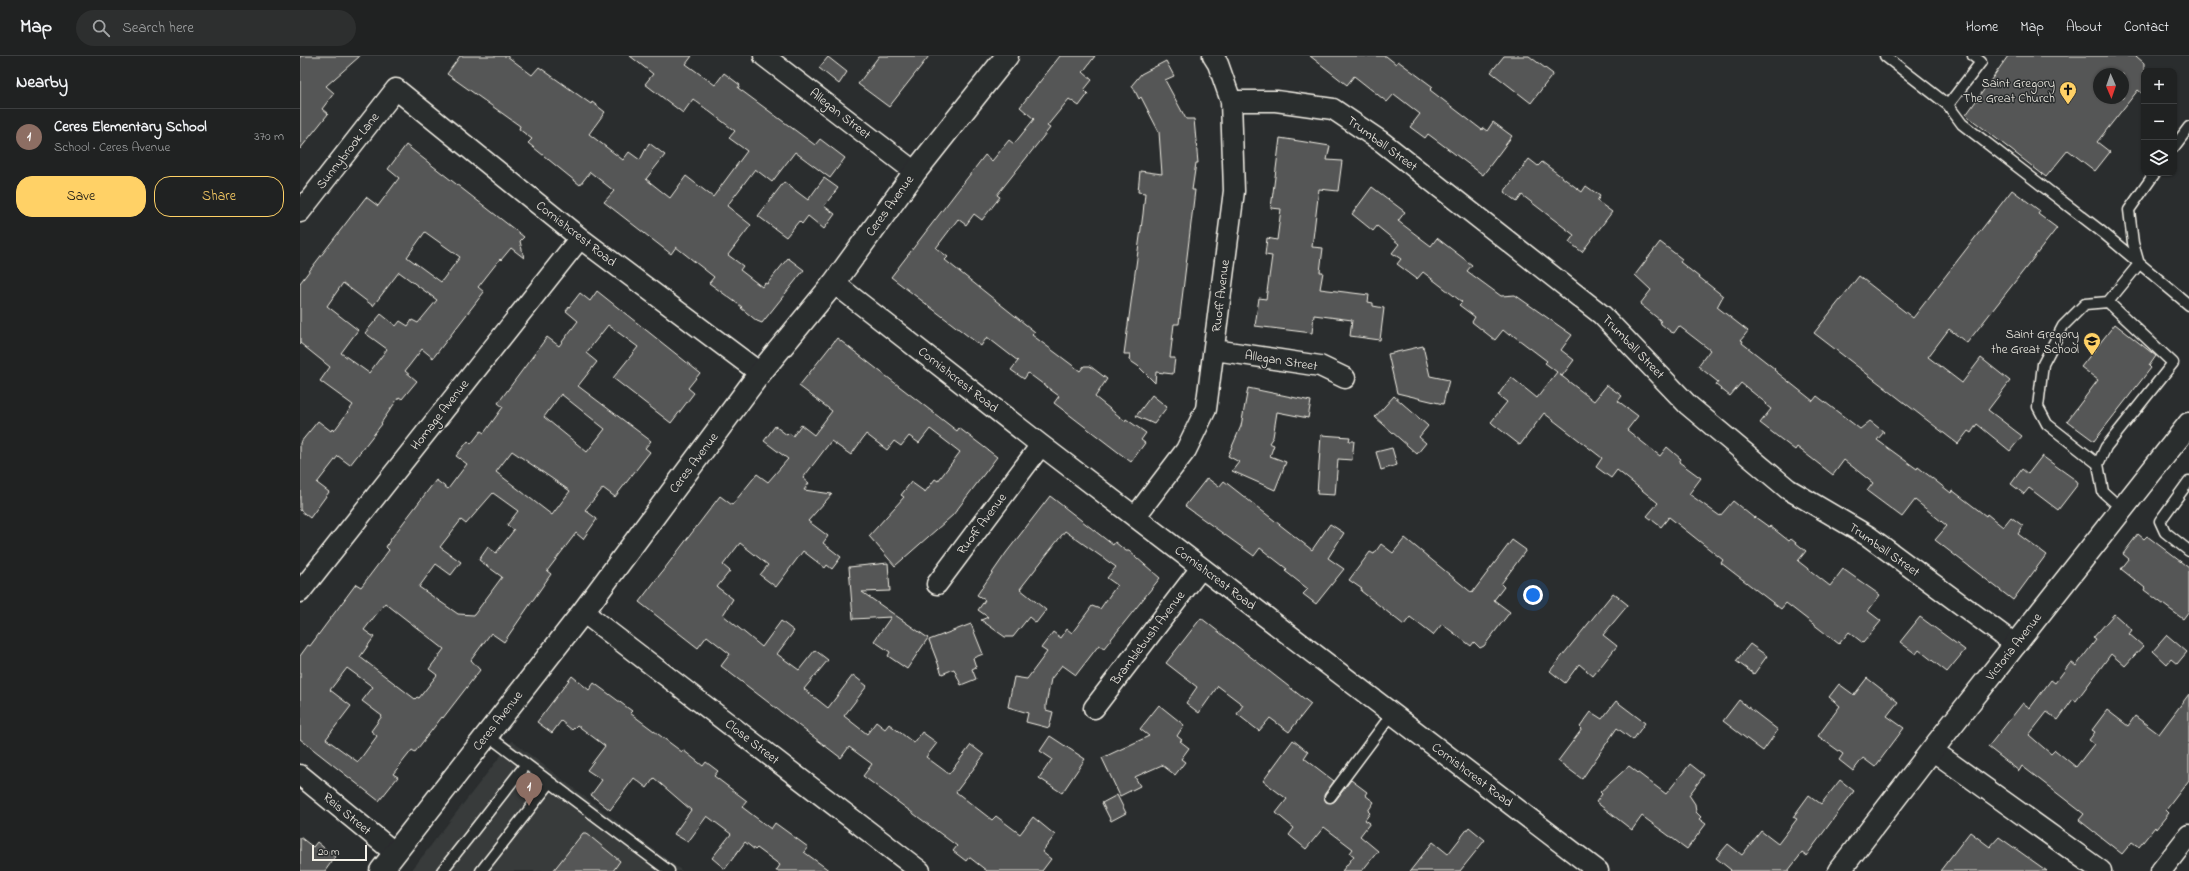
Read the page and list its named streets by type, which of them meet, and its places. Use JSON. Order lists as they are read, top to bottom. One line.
{"streets":{"street":["Allegan Street","Trumball Street","Sunnybrook Lane","Ceres Avenue","Cornishcrest Road","Ruoff Avenue","Homage Avenue","Bramblebush Avenue","Victoria Avenue","Close Street","Reis Street"]},"crossings":[["Allegan Street","Ceres Avenue"],["Allegan Street","Ruoff Avenue"],["Trumball Street","Ruoff Avenue"],["Trumball Street","Victoria Avenue"],["Sunnybrook Lane","Cornishcrest Road"],["Ceres Avenue","Cornishcrest Road"],["Ceres Avenue","Close Street"],["Ceres Avenue","Reis Street"],["Cornishcrest Road","Ruoff Avenue"],["Cornishcrest Road","Homage Avenue"],["Cornishcrest Road","Bramblebush Avenue"]],"places":{"church":["Saint Gregory The Great Church"],"school or university":["Saint Gregory the Great School"]},"scale_bar":"20 m","north":"bottom","page":{"header":"Map","search":"Search here","nav":["Home","Map","About","Contact"],"heading":"Nearby","map_buttons":["+","−"],"list":[{"mark":"1","name":"Ceres Elementary School","note":"School · Ceres Avenue","value":"370 m"}],"buttons":["Save","Share"],"pins":"1","scale":"20 m"}}
